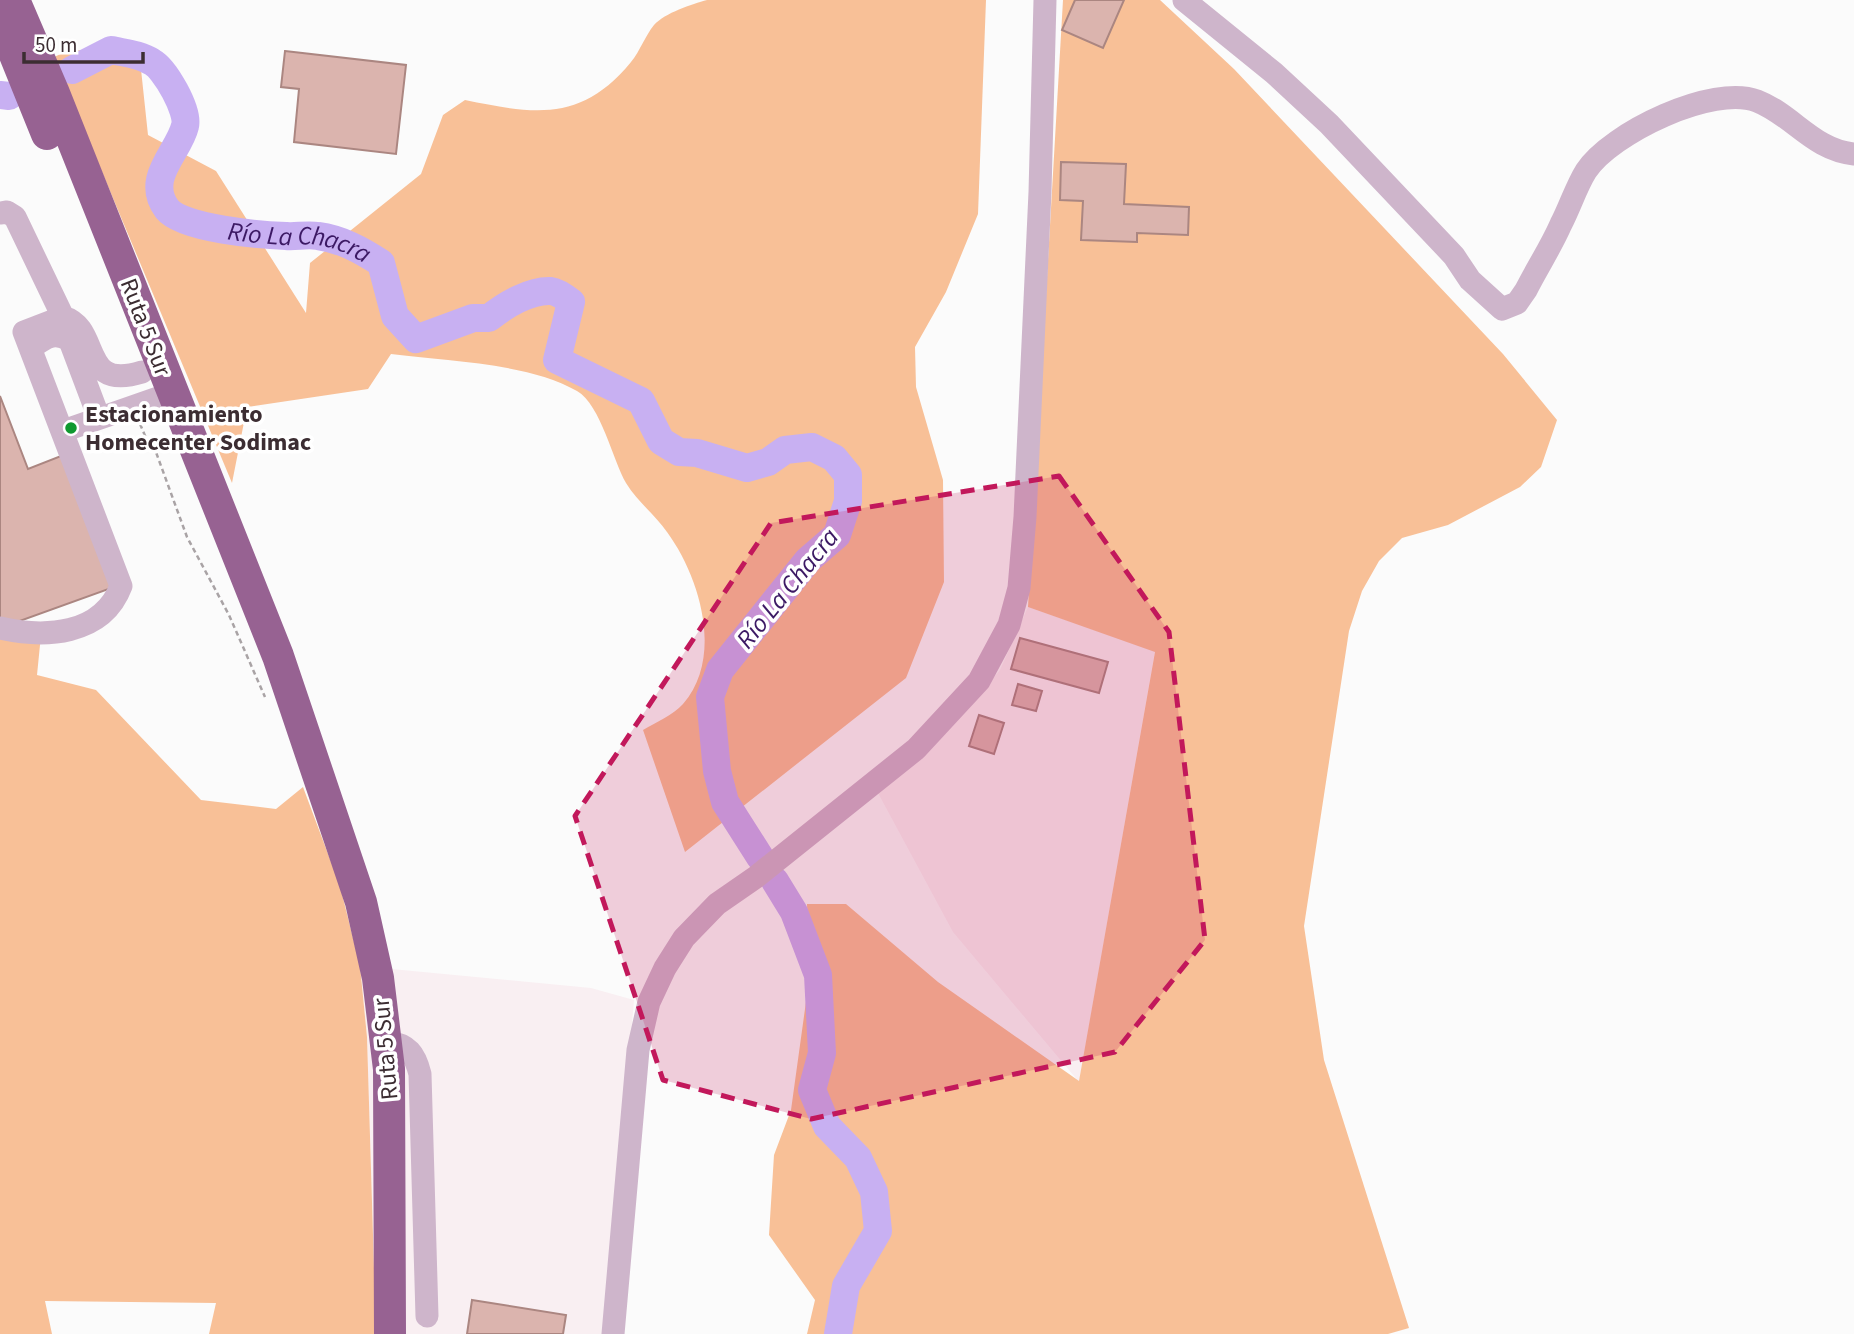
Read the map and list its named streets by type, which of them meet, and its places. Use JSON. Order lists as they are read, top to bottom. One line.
{"streets":{"highway":["Ruta 5 Sur"]},"water":["Río La Chacra"],"places":["Estacionamiento Homecenter Sodimac"],"scale_bar":"50 m"}
